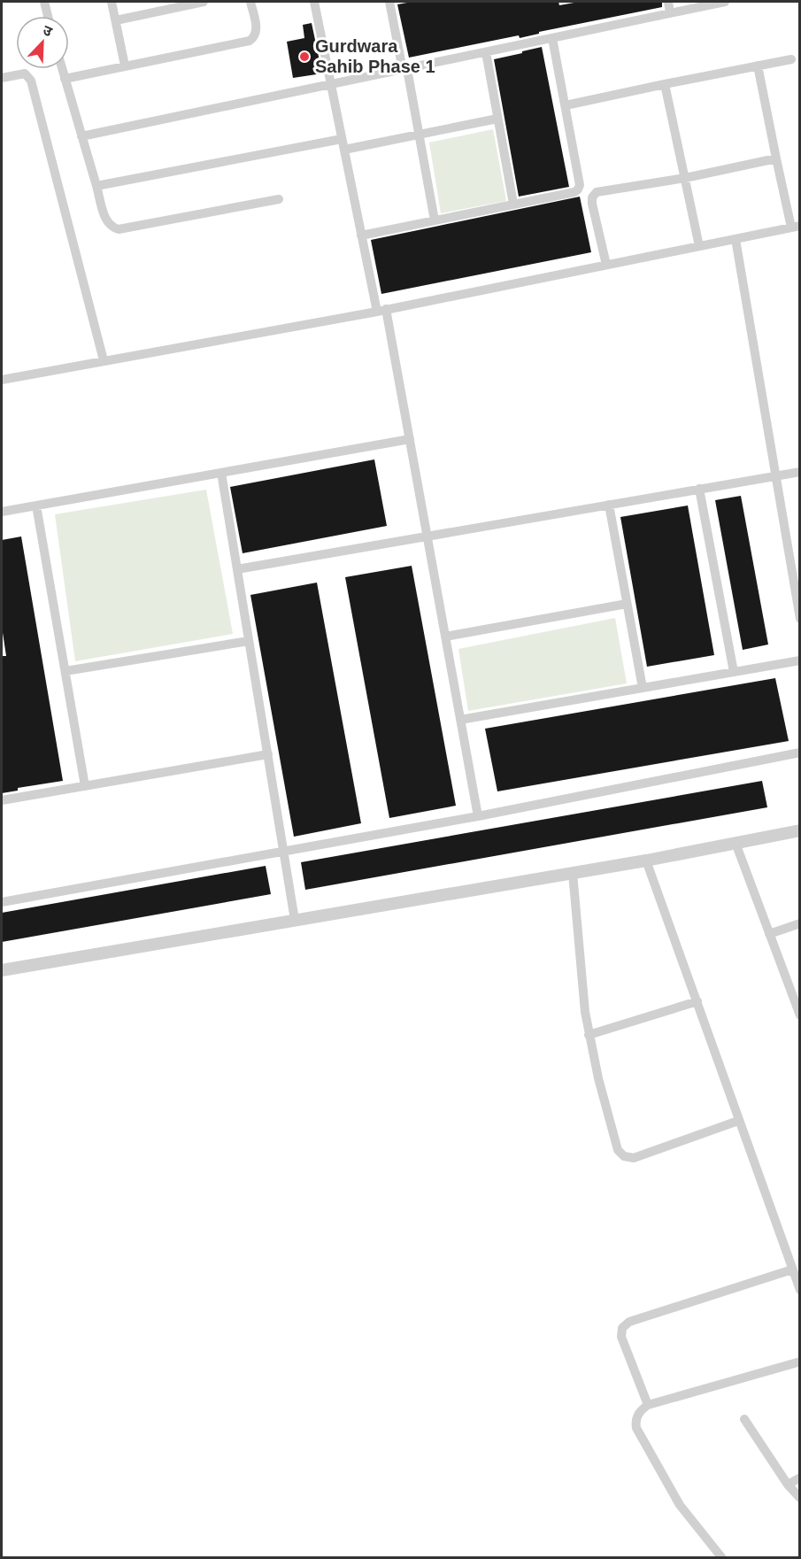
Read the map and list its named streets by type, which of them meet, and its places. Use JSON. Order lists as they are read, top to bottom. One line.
{"places":["Gurdwara Sahib Phase 1"],"north":"top right"}
